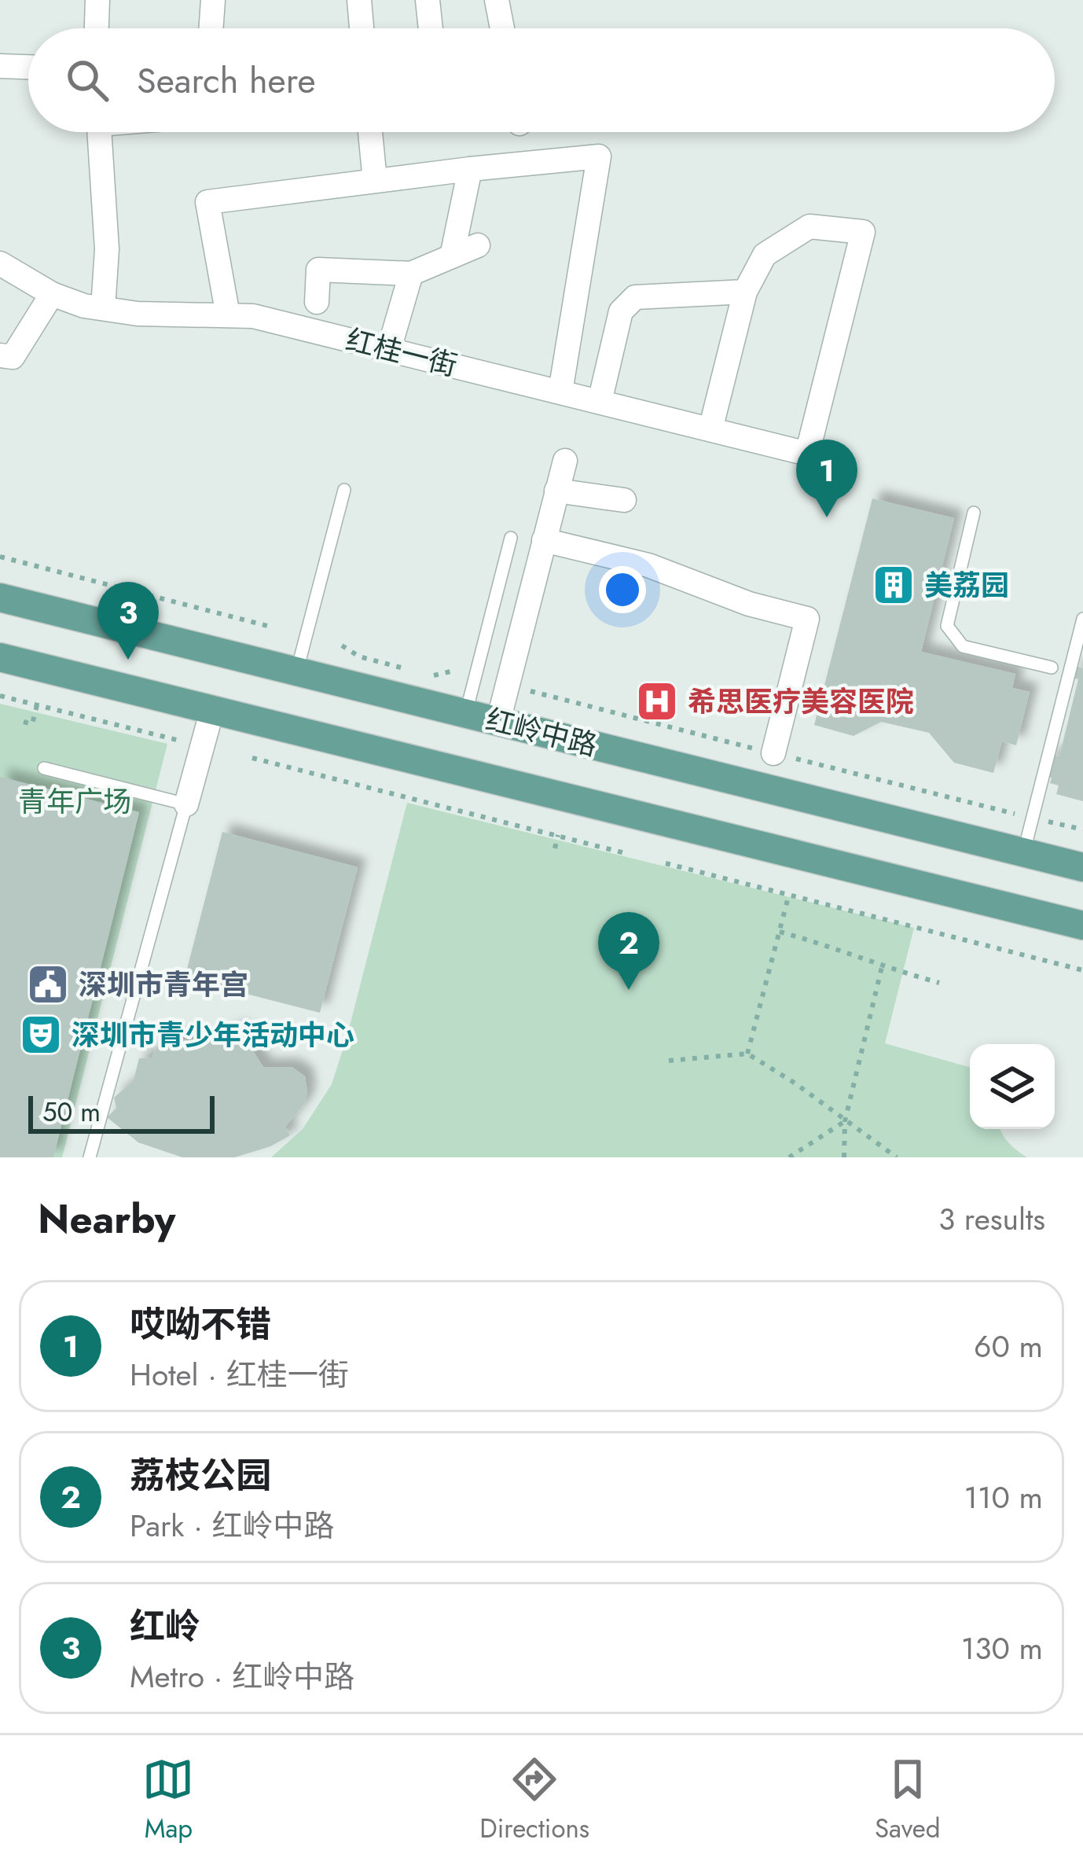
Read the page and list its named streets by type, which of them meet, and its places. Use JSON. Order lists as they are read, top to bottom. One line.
{"streets":{"main road":["红岭中路"],"street":["红桂一街"]},"parks":["青年广场"],"places":{"building":["美荔园"],"hospital":["希思医疗美容医院"],"public building":["深圳市青年宫"],"theatre":["深圳市青少年活动中心"]},"scale_bar":"50 m","page":{"search":"Search here","pins":["1","3","2"],"scale":"50 m","heading":["Nearby","3 results"],"list":[{"mark":"1","name":"哎呦不错","note":"Hotel · 红桂一街","value":"60 m"},{"mark":"2","name":"荔枝公园","note":"Park · 红岭中路","value":"110 m"},{"mark":"3","name":"红岭","note":"Metro · 红岭中路","value":"130 m"}],"nav":["Map","Directions","Saved"]}}
